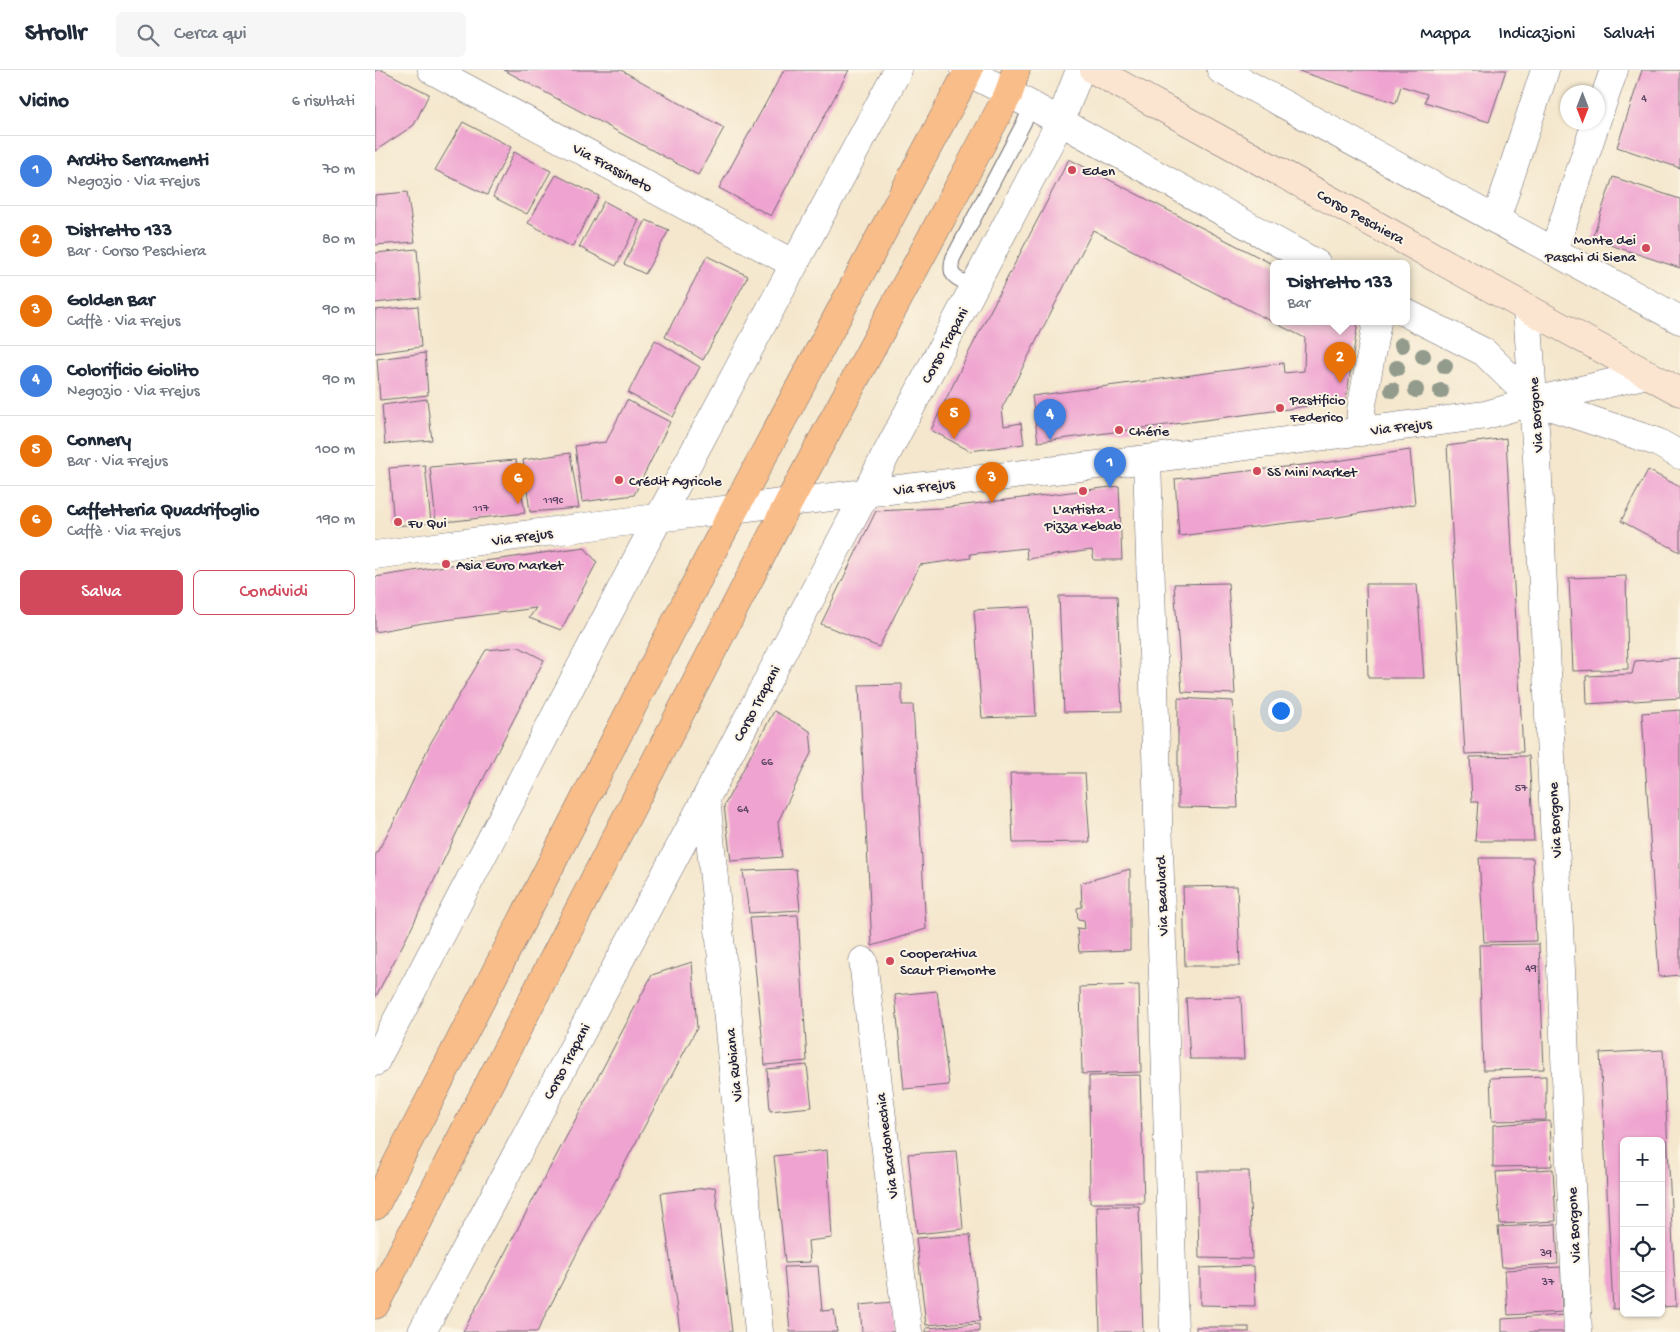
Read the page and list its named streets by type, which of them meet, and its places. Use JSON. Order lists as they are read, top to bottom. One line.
{"streets":{"main road":["Corso Peschiera"],"street":["Via Frassineto","Corso Trapani","Via Borgone","Via Frejus","Via Beaulard","Via Rubiana","Via Bardonecchia"]},"crossings":[["Corso Peschiera","Via Borgone"],["Corso Peschiera","Via Frejus"],["Corso Trapani","Via Frejus"],["Corso Trapani","Via Rubiana"],["Via Borgone","Via Frejus"],["Via Frejus","Via Beaulard"]],"places":["Eden","Monte dei Paschi di Siena","Pastificio Federico","Chérie","SS Mini Market","Crédit Agricole","L'artista - Pizza Kebab","Fu Qui","Asia Euro Market","Cooperativa Scaut Piemonte"],"house_numbers":["4","119c","117","66","57","64","49","39","37"],"north":"bottom","page":{"header":"Strollr","search":"Cerca qui","nav":["Mappa","Indicazioni","Salvati"],"heading":["Vicino","6 risultati"],"list":[{"mark":"1","name":"Ardito Serramenti","note":"Negozio · Via Frejus","value":"70 m"},{"mark":"2","name":"Distretto 133","note":"Bar · Corso Peschiera","value":"80 m"},{"mark":"3","name":"Golden Bar","note":"Caffè · Via Frejus","value":"90 m"},{"mark":"4","name":"Colorificio Giolito","note":"Negozio · Via Frejus","value":"90 m"},{"mark":"5","name":"Connery","note":"Bar · Via Frejus","value":"100 m"},{"mark":"6","name":"Caffetteria Quadrifoglio","note":"Caffè · Via Frejus","value":"190 m"}],"popup":["Distretto 133","Bar"],"pins":["2","5","4","1","3","6"],"buttons":["Salva","Condividi"],"map_buttons":["+","−"]}}
